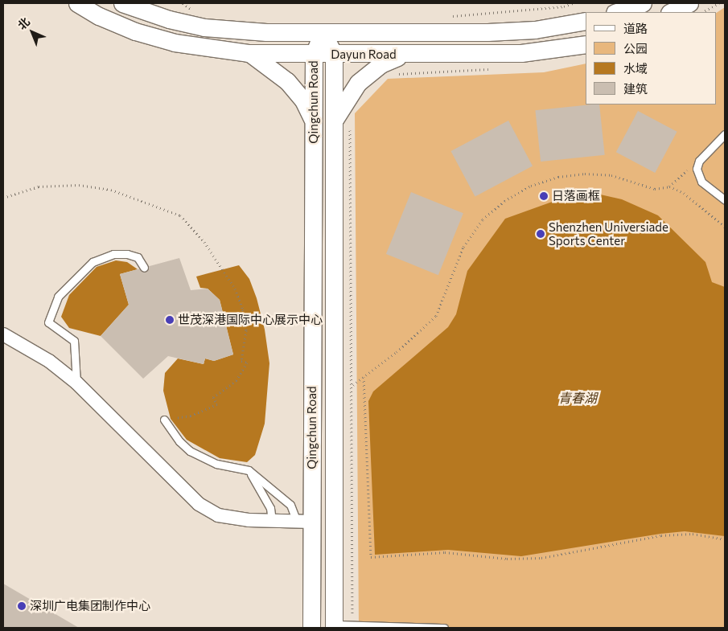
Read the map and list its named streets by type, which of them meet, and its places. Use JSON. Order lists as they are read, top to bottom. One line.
{"streets":{"street":["Dayun Road","Qingchun Road"]},"crossings":[["Dayun Road","Qingchun Road"]],"water":["青春湖"],"places":["日落画框","Shenzhen Universiade Sports Center","世茂深港国际中心展示中心","深圳广电集团制作中心"],"legend":["道路","公园","水域","建筑"],"north":"top left"}
